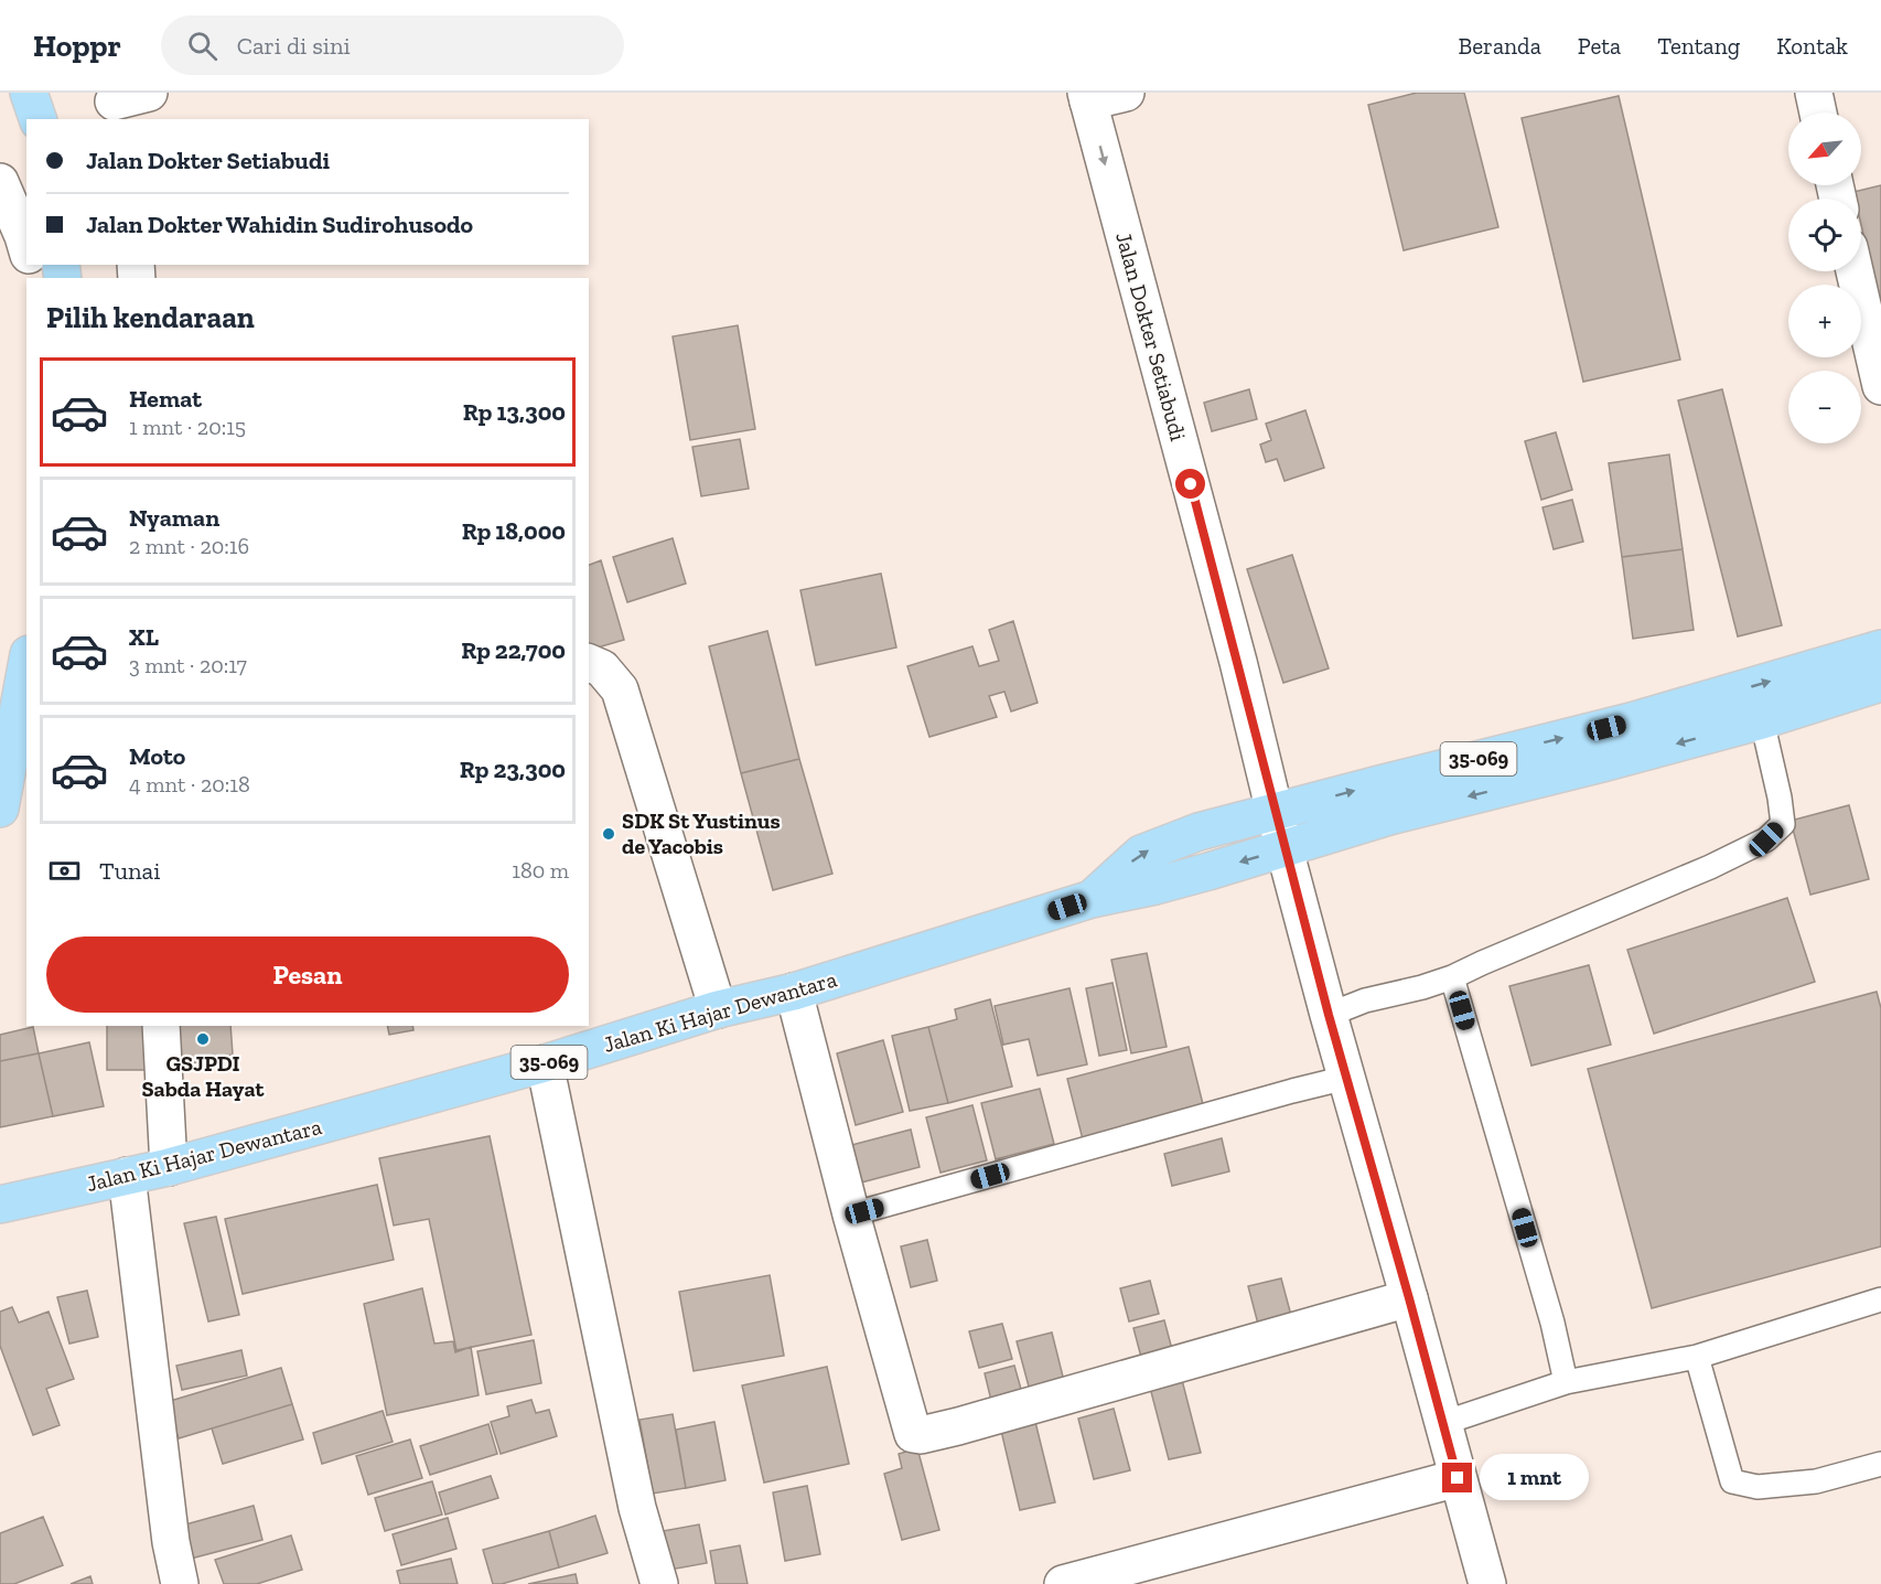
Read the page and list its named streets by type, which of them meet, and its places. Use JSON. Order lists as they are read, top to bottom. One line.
{"streets":{"main road":["35-069","Jalan Ki Hajar Dewantara"],"street":["Jalan Dokter Setiabudi"]},"crossings":[["Jalan Dokter Setiabudi","Jalan Ki Hajar Dewantara"]],"one_way":["Jalan Dokter Setiabudi"],"places":["SDK St Yustinus de Yacobis","GSJPDI Sabda Hayat"],"north":"bottom left","page":{"header":"Hoppr","search":"Cari di sini","nav":["Beranda","Peta","Tentang","Kontak"],"map_buttons":["+","−"],"banner":["Jalan Dokter Setiabudi","Jalan Dokter Wahidin Sudirohusodo"],"heading":"Pilih kendaraan","list":[{"name":"Hemat","note":"1 mnt · 20:15","value":"Rp 13,300"},{"name":"Nyaman","note":"2 mnt · 20:16","value":"Rp 18,000"},{"name":"XL","note":"3 mnt · 20:17","value":"Rp 22,700"},{"name":"Moto","note":"4 mnt · 20:18","value":"Rp 23,300"}],"pay":["Tunai","180 m"],"buttons":"Pesan","bubble":"1 mnt"}}
